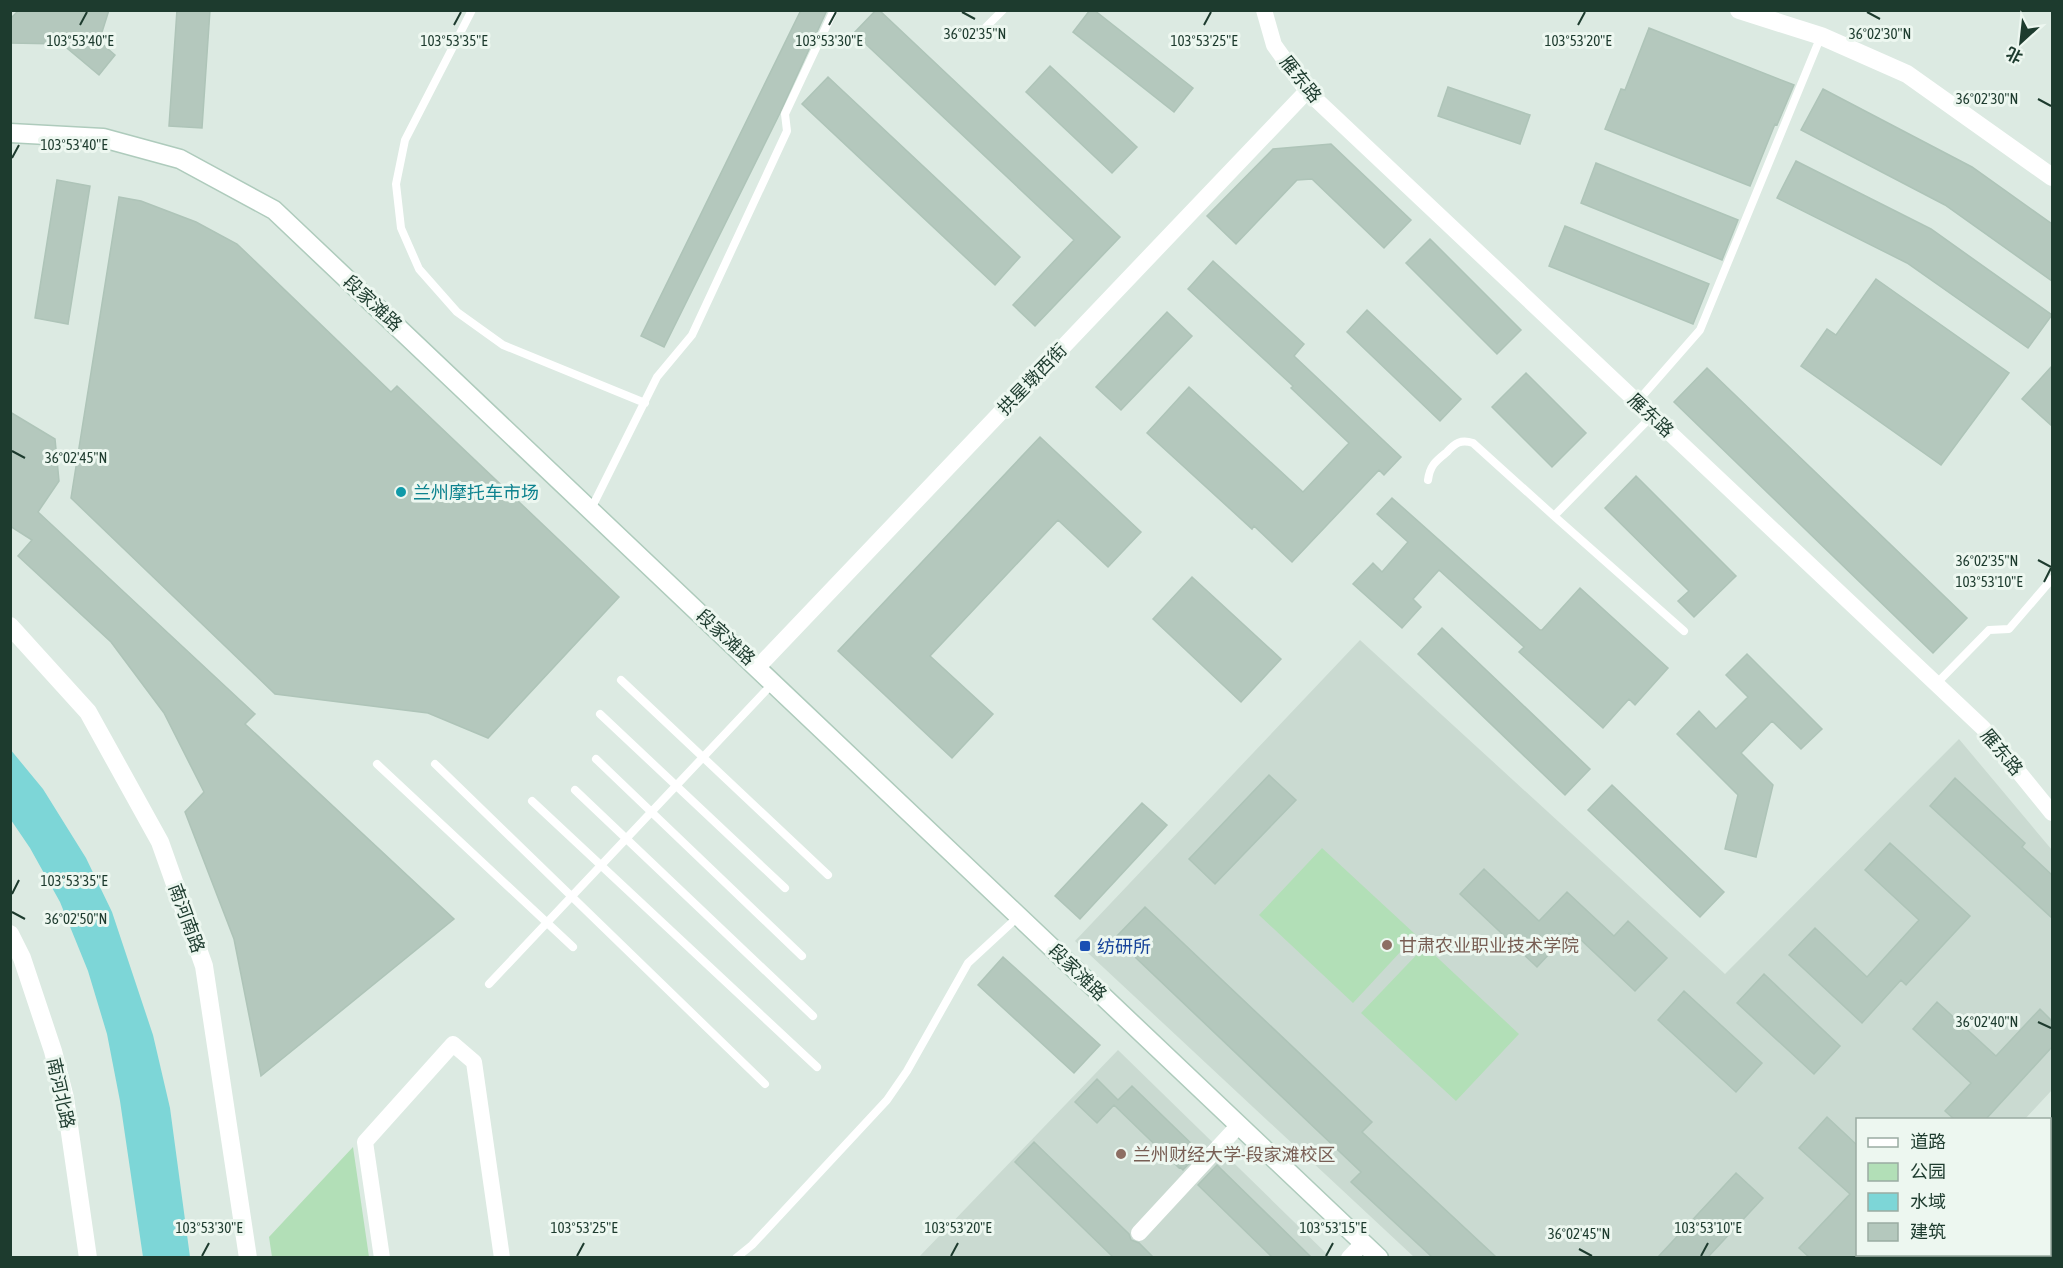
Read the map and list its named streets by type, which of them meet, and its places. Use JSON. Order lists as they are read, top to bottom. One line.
{"streets":{"main road":["段家滩路","南河南路","南河北路"],"street":["雁东路","拱星墩西街"]},"crossings":[["雁东路","拱星墩西街"],["段家滩路","拱星墩西街"]],"places":{"other":["兰州摩托车市场","甘肃农业职业技术学院","兰州财经大学-段家滩校区"],"transit":["纺研所"]},"legend":["道路","公园","水域","建筑"],"north":"bottom left","coordinates":["36°02'35\"N","36°02'30\"N","103°53'40\"E","103°53'35\"E","103°53'30\"E","103°53'25\"E","103°53'20\"E","36°02'45\"N","103°53'10\"E","36°02'50\"N","36°02'40\"N","103°53'15\"E"]}
